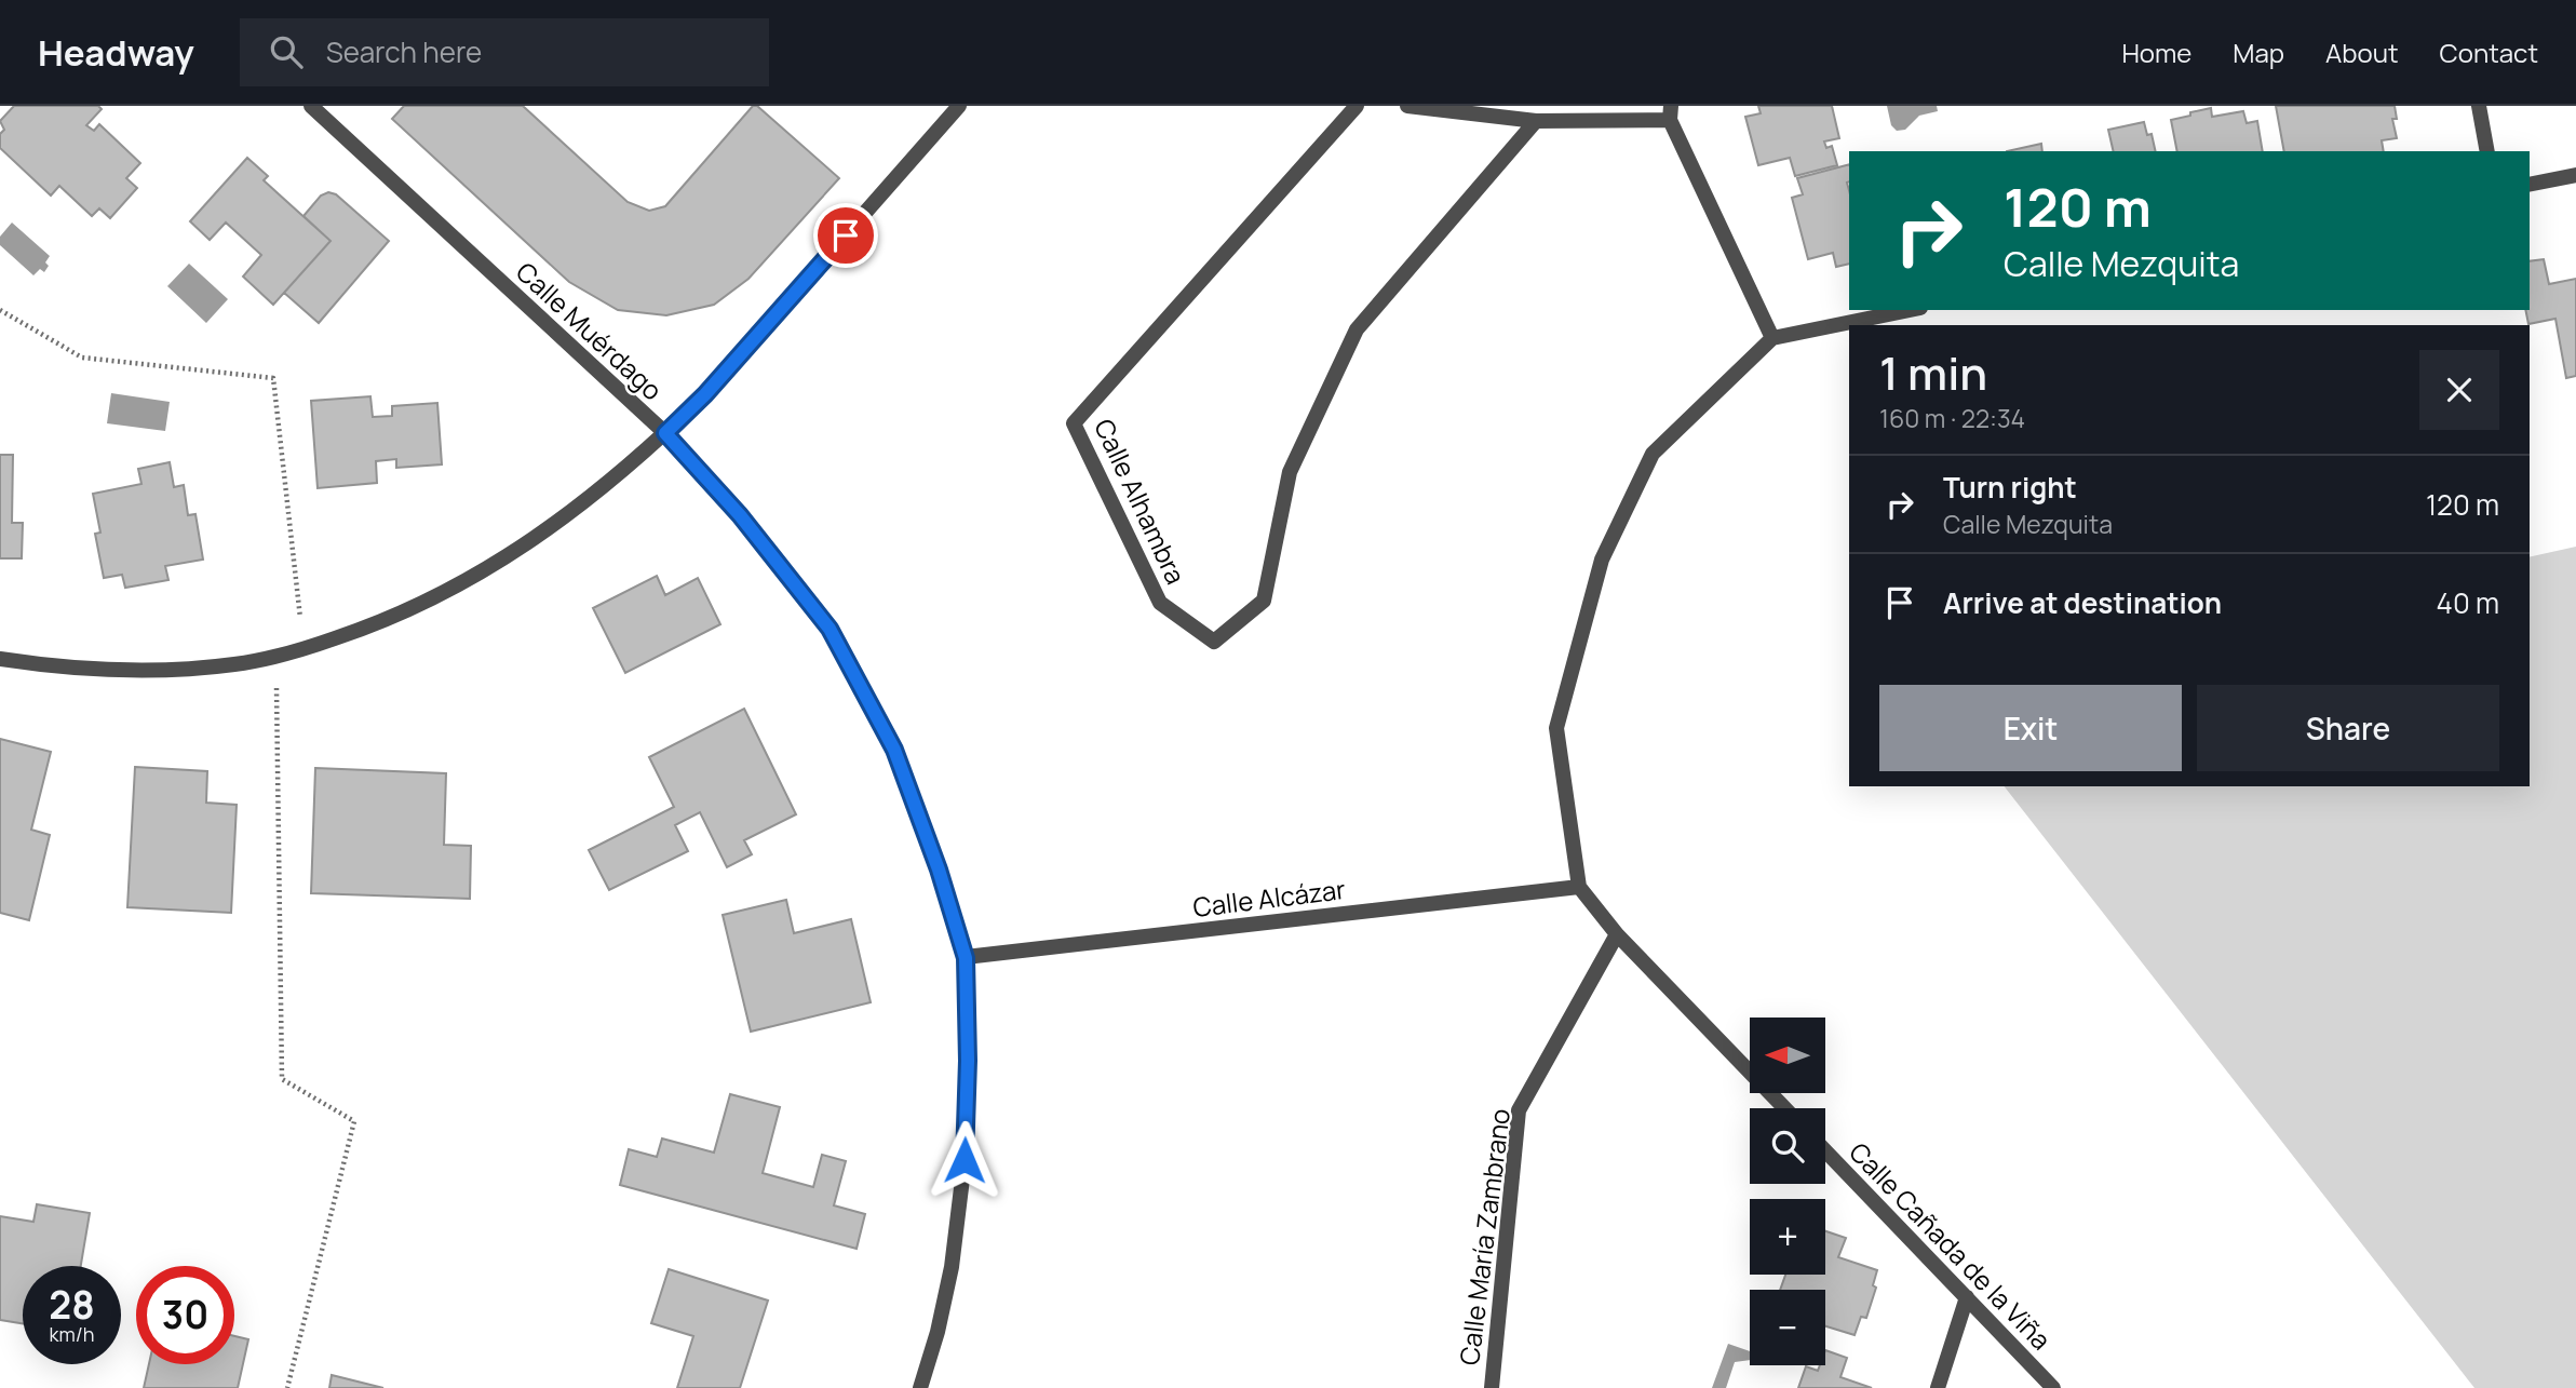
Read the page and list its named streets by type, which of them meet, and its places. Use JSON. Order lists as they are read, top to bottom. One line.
{"streets":{"street":["Calle Muérdago","Calle Alhambra","Calle Alcázar","Calle María Zambrano","Calle Cañada de la Viña"]},"crossings":[["Calle Muérdago","Calle Alcázar"]],"north":"left","page":{"header":"Headway","search":"Search here","nav":["Home","Map","About","Contact"],"turn":["120 m","Calle Mezquita"],"heading":["1 min","160 m · 22:34"],"list":[{"name":"Turn right","note":"Calle Mezquita","value":"120 m"},{"name":"Arrive at destination","value":"40 m"}],"buttons":["Exit","Share"],"map_buttons":["+","−"],"speed":"28 km/h","limit":"30"}}
